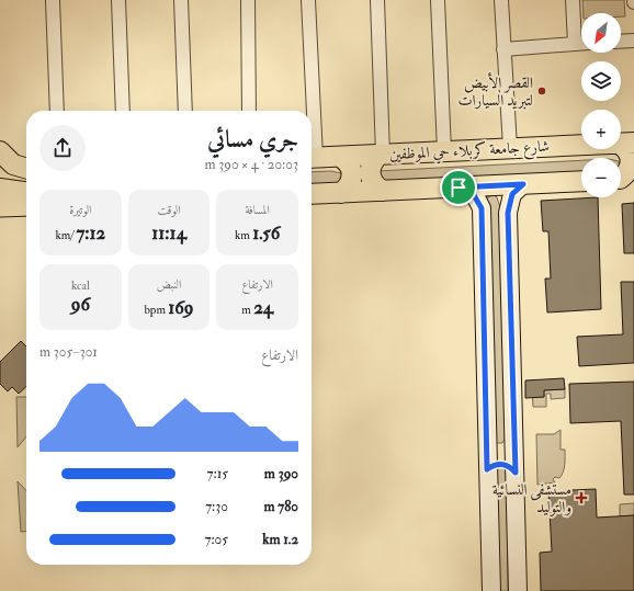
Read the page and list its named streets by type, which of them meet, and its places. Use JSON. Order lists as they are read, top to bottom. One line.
{"streets":{"main road":["شارع جامعة كربلاء حي الموظفين"]},"places":{"other":["القصر الأبيض لتبريد السيارات"],"health":["مستشفى النسائية والتوليد"]},"north":"bottom left","page":{"map_buttons":["+","−"],"heading":["جري مسائي","20:03 · 4 × 390 m"],"stats":[["المسافة","1.56 km"],["الوقت","11:14"],["الوتيرة","7:12 /km"],["الارتفاع","24 m"],["النبض","169 bpm"],["kcal","96"]],"chart":["الارتفاع","301–305 m"],"list":[{"name":"390 m","note":"7:15"},{"name":"780 m","note":"7:30"},{"name":"1.2 km","note":"7:05"}]}}
